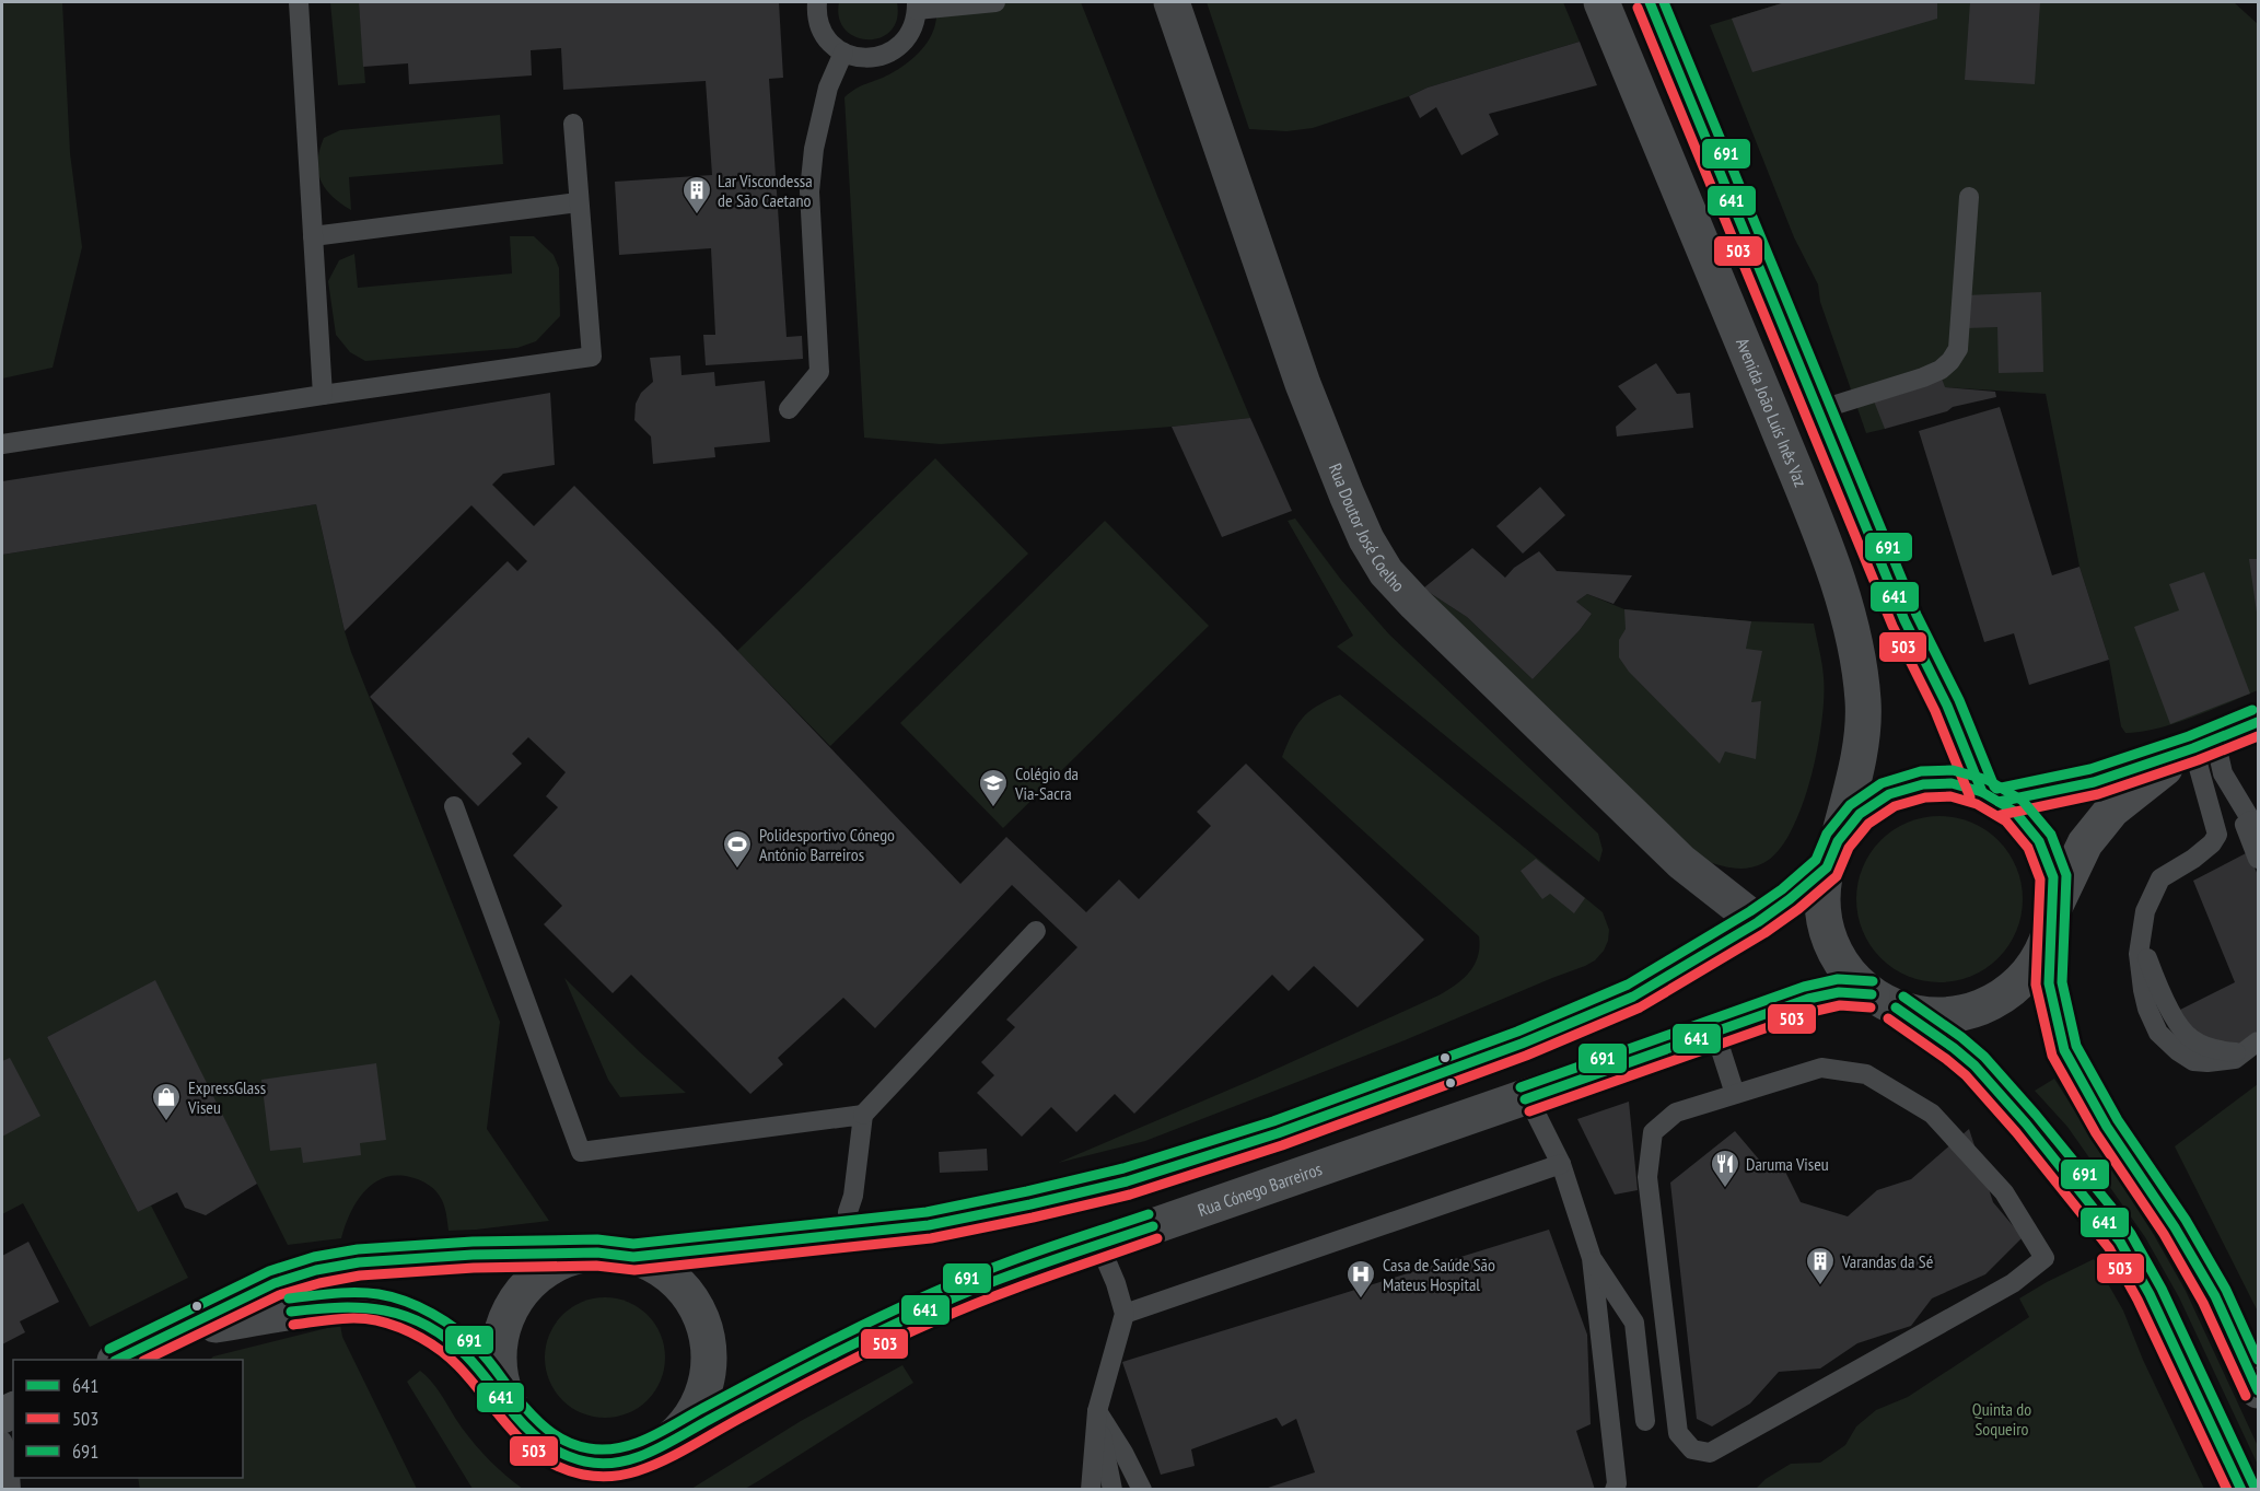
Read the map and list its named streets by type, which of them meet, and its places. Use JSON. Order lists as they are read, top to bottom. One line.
{"streets":{"main road":["Avenida João Luís Inês Vaz","Rua Cónego Barreiros"],"street":["Rua Doutor José Coelho"]},"crossings":[["Avenida João Luís Inês Vaz","Rua Cónego Barreiros"]],"parks":["Quinta do Soqueiro"],"places":{"building":["Lar Viscondessa de São Caetano","Varandas da Sé"],"school or university":["Colégio da Via-Sacra"],"sports":["Polidesportivo Cónego António Barreiros"],"shop":["ExpressGlass Viseu"],"restaurant":["Daruma Viseu"],"hospital":["Casa de Saúde São Mateus Hospital"]},"lines":["transit line 641","transit line 691","transit line 503"],"legend":["641","503","691"]}
